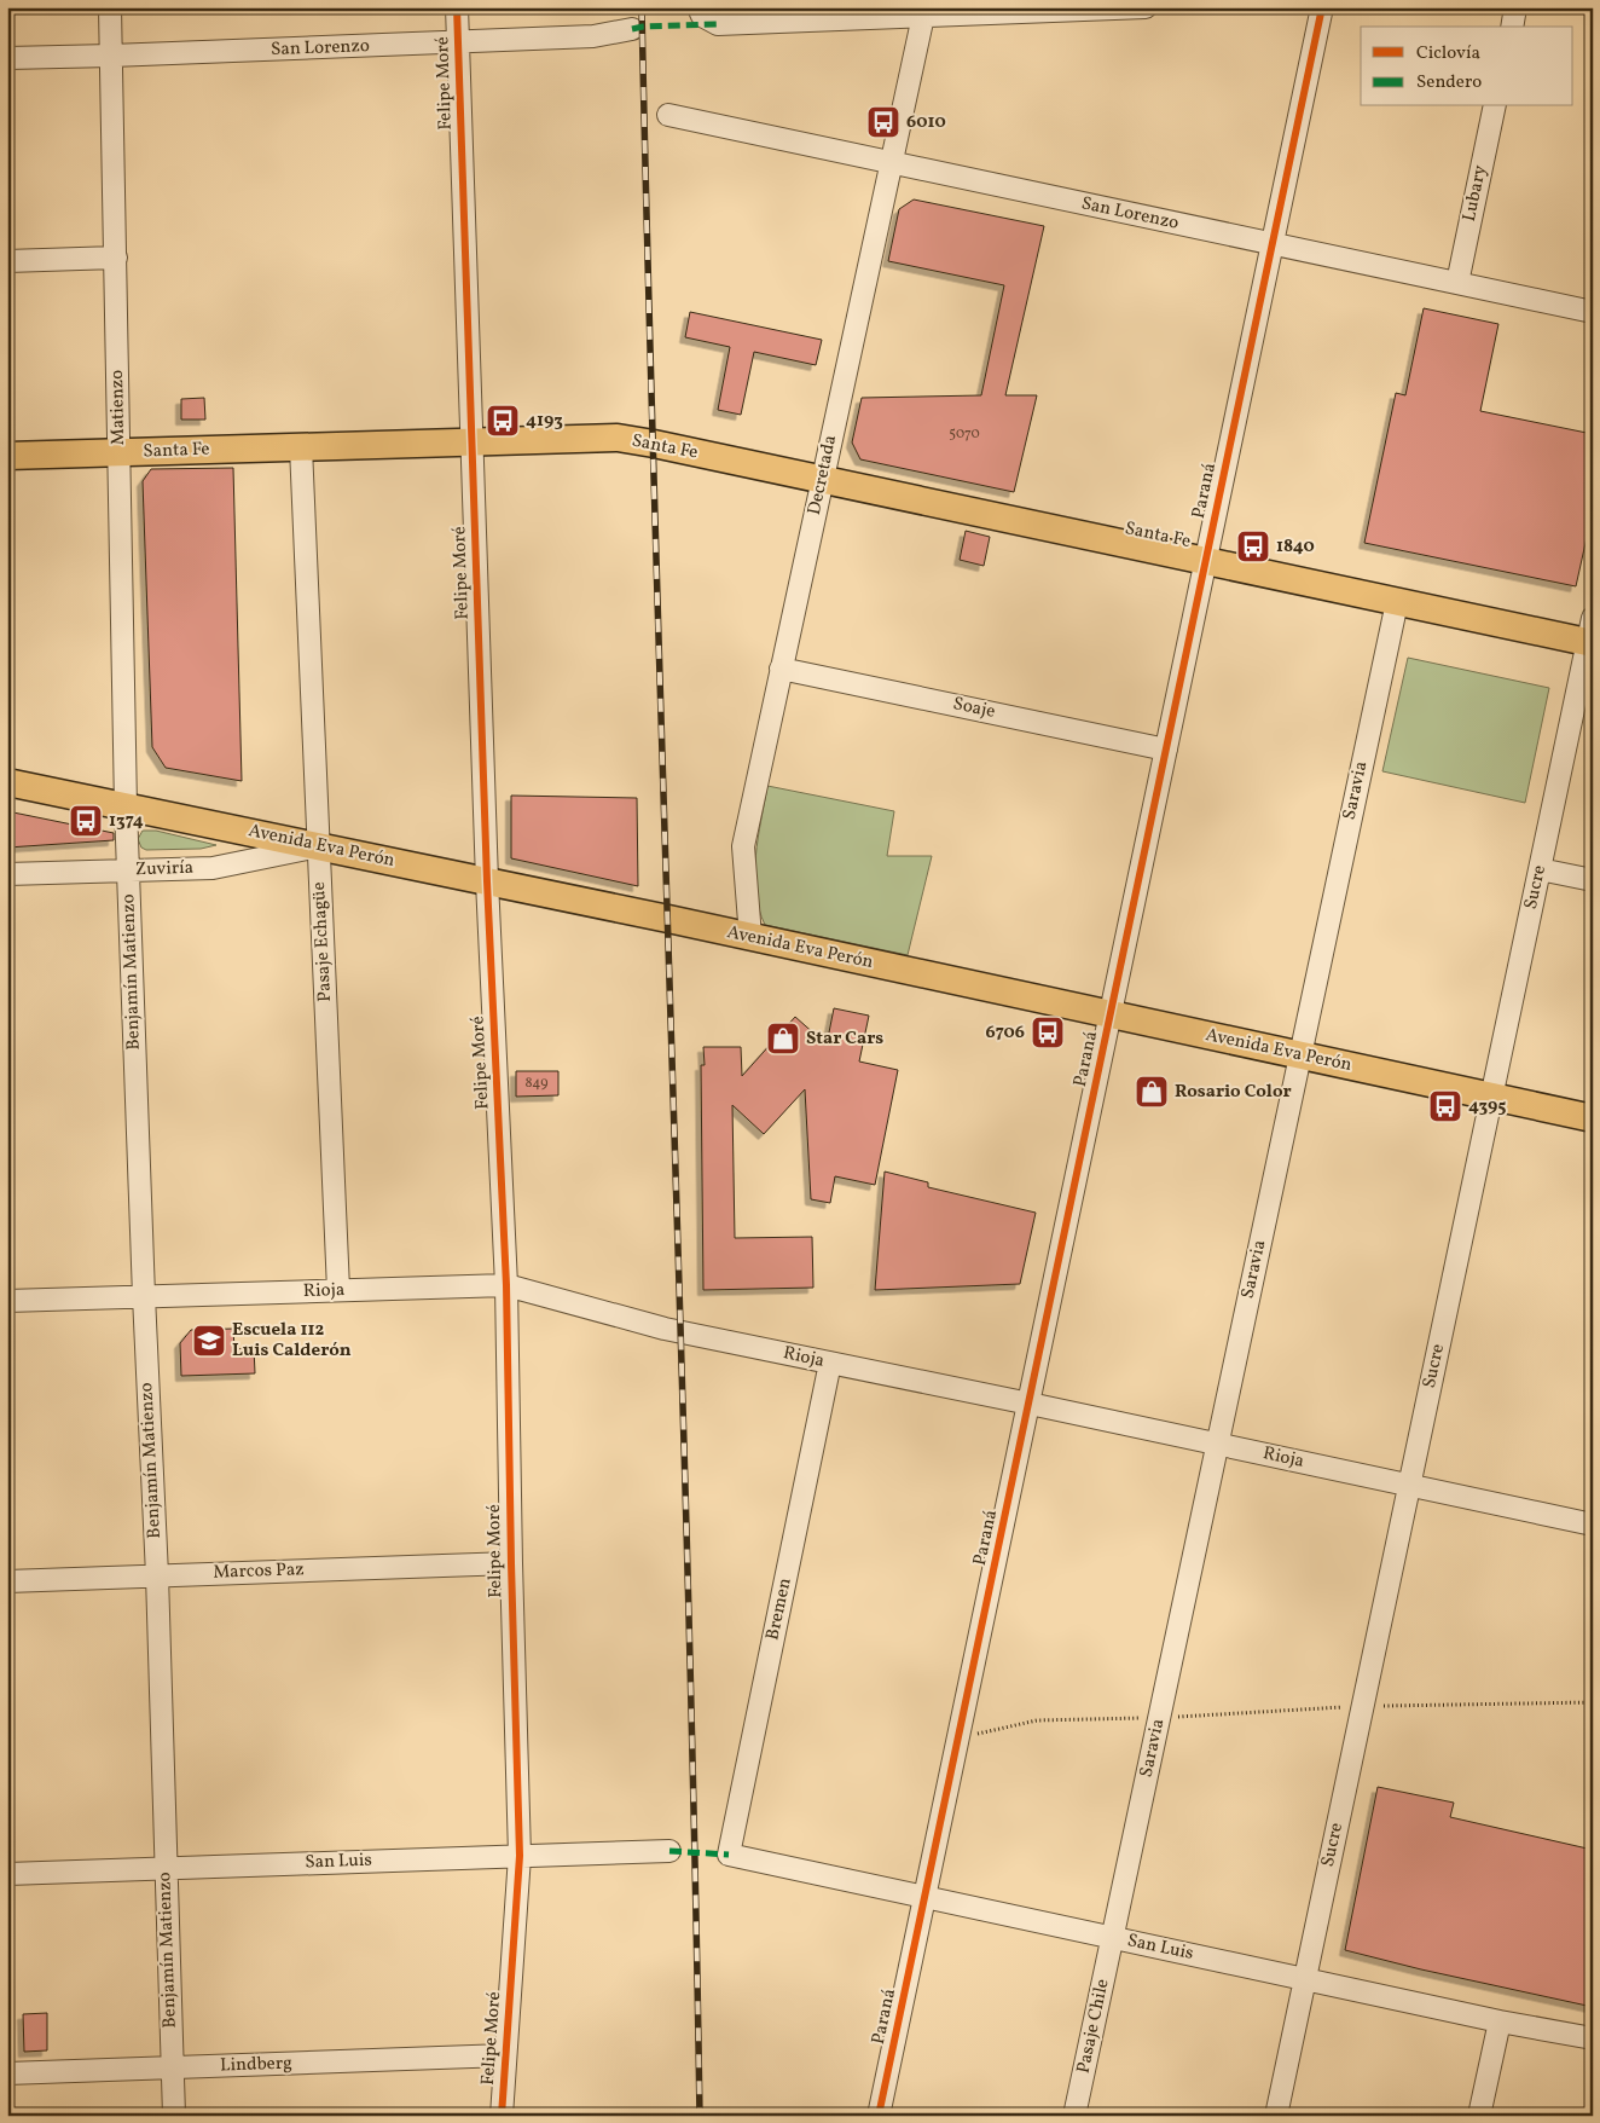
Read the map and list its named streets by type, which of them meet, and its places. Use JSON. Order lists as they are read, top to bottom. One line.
{"streets":{"main road":["Santa Fe","Avenida Eva Perón"],"street":["San Lorenzo","Felipe Moré","Lubary","Matienzo","Decretada","Paraná","Soaje","Saravia","Zuviría","Sucre","Pasaje Echagüe","Benjamín Matienzo","Rioja","Marcos Paz","Bremen","San Luis","Pasaje Chile","Lindberg"]},"crossings":[["San Lorenzo","Felipe Moré"],["San Lorenzo","Lubary"],["San Lorenzo","Matienzo"],["San Lorenzo","Decretada"],["San Lorenzo","Paraná"],["Felipe Moré","Santa Fe"],["Felipe Moré","Avenida Eva Perón"],["Felipe Moré","Rioja"],["Felipe Moré","Marcos Paz"],["Felipe Moré","San Luis"],["Felipe Moré","Lindberg"],["Matienzo","Santa Fe"],["Matienzo","Avenida Eva Perón"],["Matienzo","Benjamín Matienzo"],["Santa Fe","Decretada"],["Santa Fe","Paraná"],["Santa Fe","Saravia"],["Santa Fe","Sucre"],["Santa Fe","Pasaje Echagüe"],["Decretada","Soaje"],["Decretada","Avenida Eva Perón"],["Paraná","Soaje"],["Paraná","Avenida Eva Perón"],["Paraná","Rioja"],["Paraná","San Luis"],["Saravia","Avenida Eva Perón"],["Saravia","Rioja"],["Saravia","San Luis"],["Saravia","Pasaje Chile"],["Avenida Eva Perón","Zuviría"],["Avenida Eva Perón","Sucre"],["Avenida Eva Perón","Pasaje Echagüe"],["Avenida Eva Perón","Benjamín Matienzo"],["Zuviría","Pasaje Echagüe"],["Zuviría","Benjamín Matienzo"],["Sucre","Rioja"],["Sucre","San Luis"],["Pasaje Echagüe","Rioja"],["Benjamín Matienzo","Rioja"],["Benjamín Matienzo","Marcos Paz"],["Benjamín Matienzo","San Luis"],["Benjamín Matienzo","Lindberg"],["Rioja","Bremen"],["Bremen","San Luis"],["San Luis","Pasaje Chile"]],"places":{"bus stop":["6010","4193","1840","1374","6706","4395"],"shop":["Star Cars","Rosario Color"],"school or university":["Escuela 112 Luis Calderón"]},"house_numbers":["5070","849"],"legend":["Ciclovía","Sendero"]}
